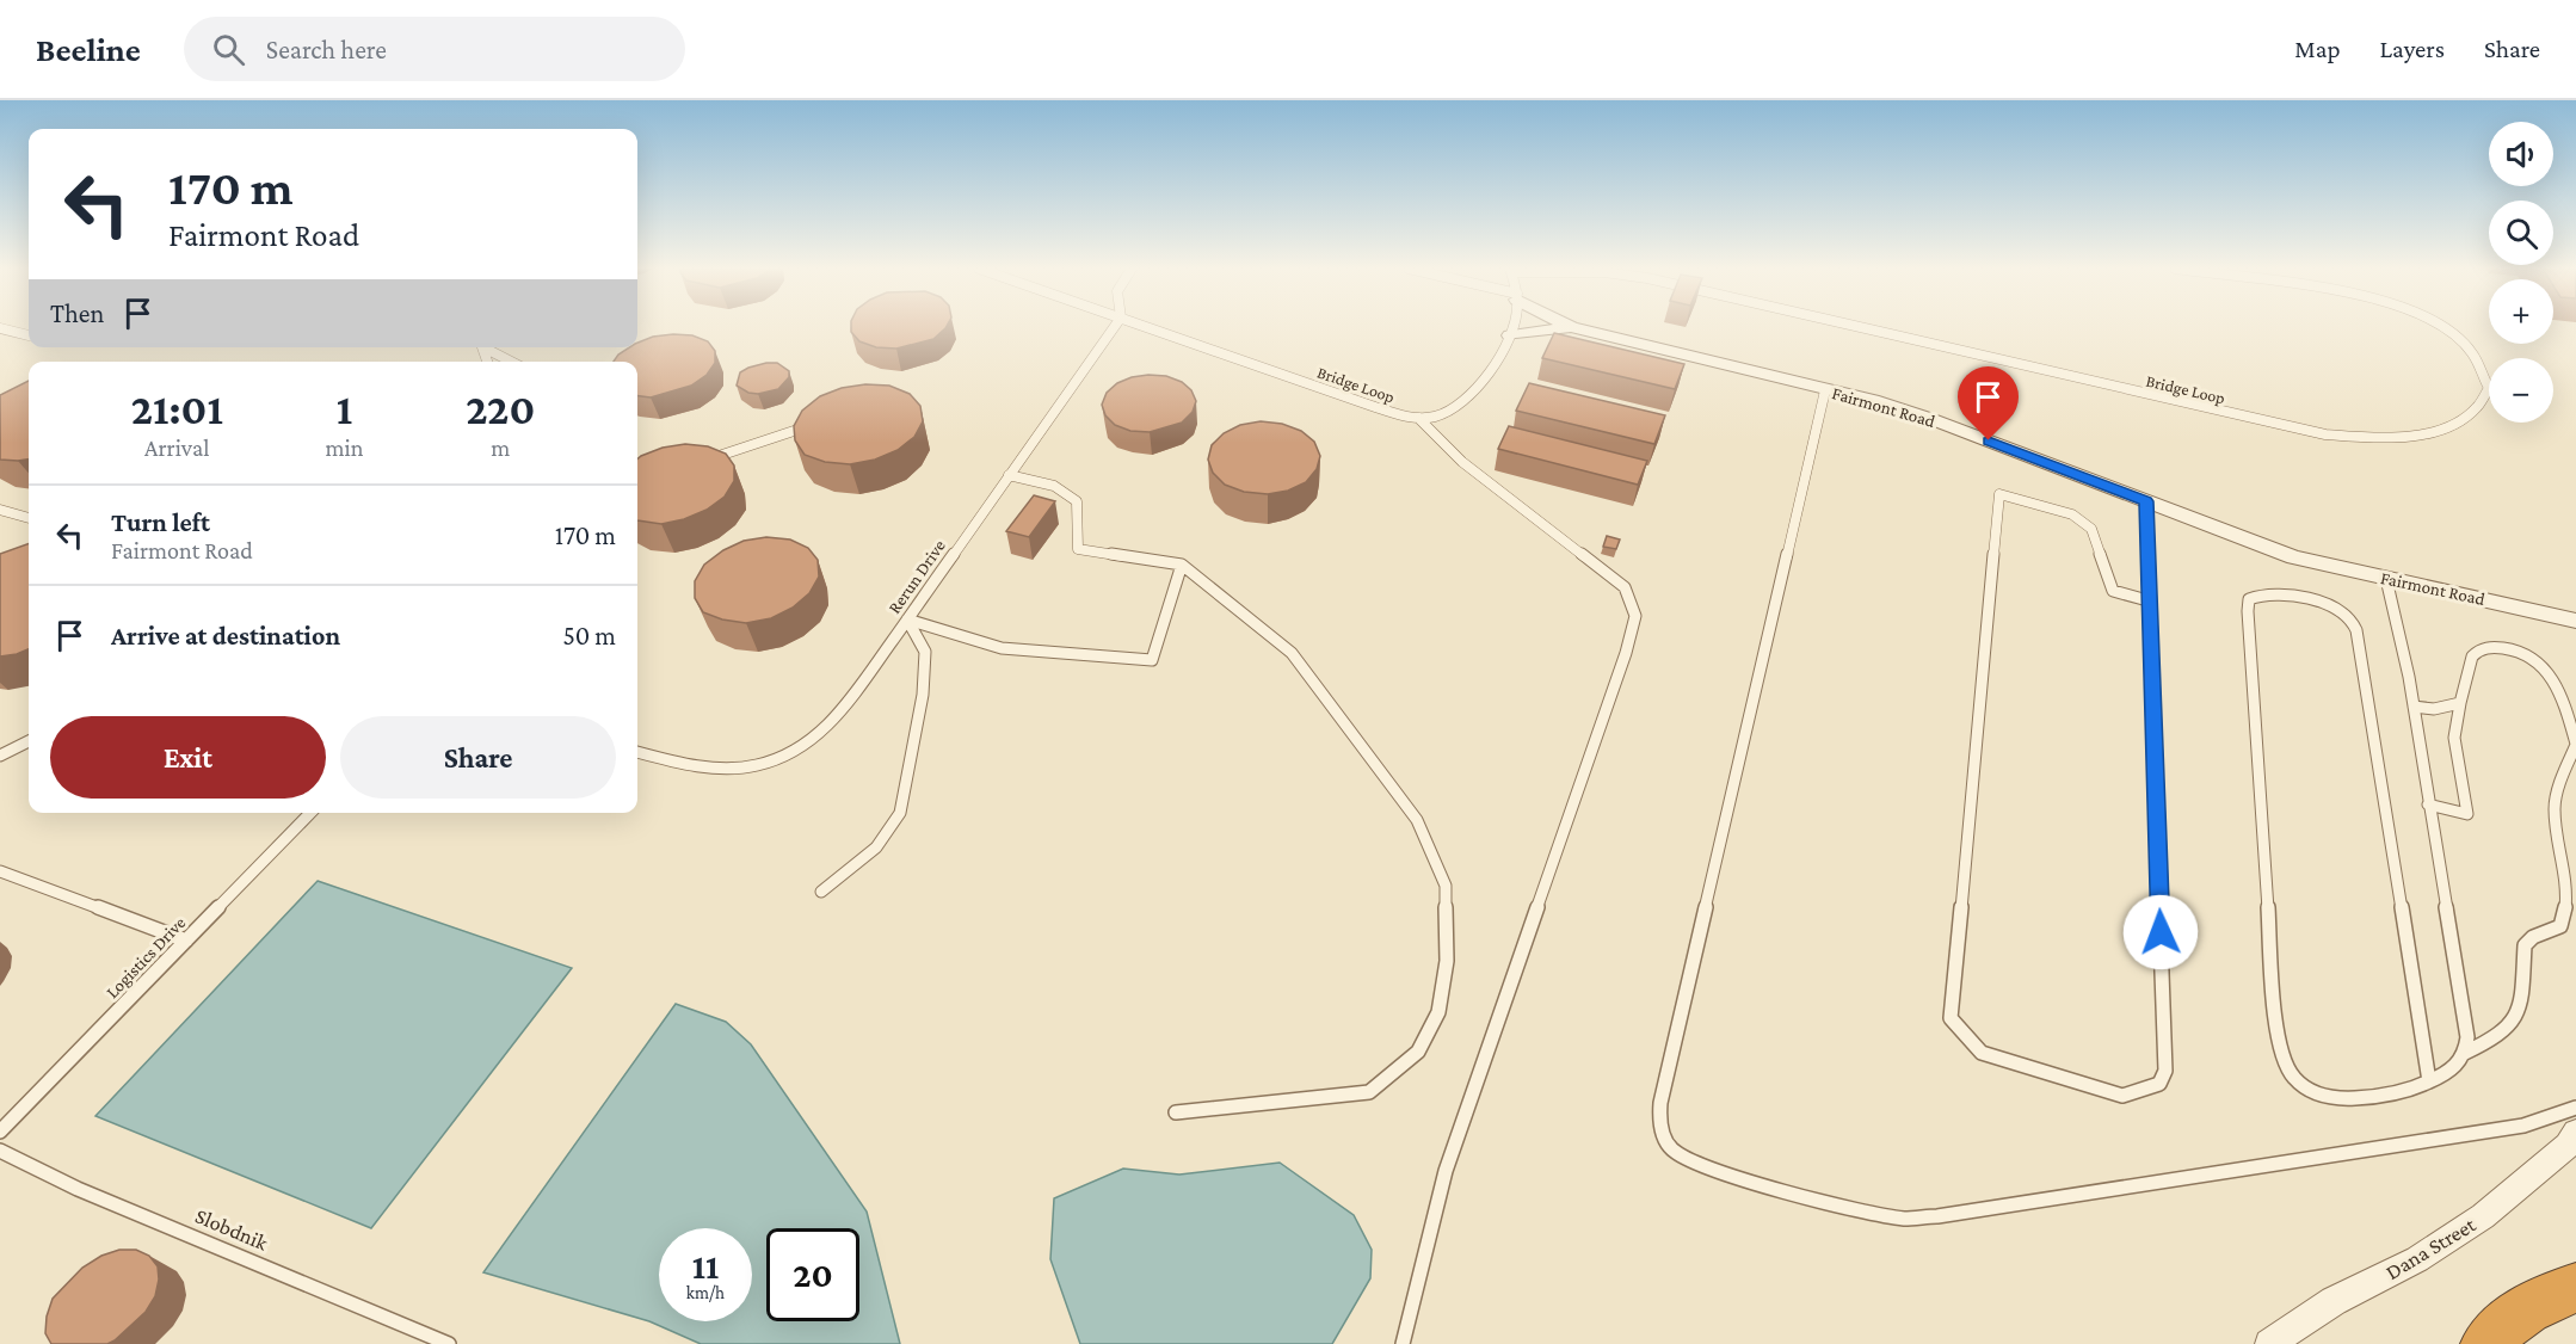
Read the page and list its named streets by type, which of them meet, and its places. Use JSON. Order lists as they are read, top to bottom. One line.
{"streets":{"street":["Fairmont Road","Dana Street"],"lane":["Bridge Loop","Rerun Drive","Logistics Drive","Slobdnik"]},"page":{"header":"Beeline","search":"Search here","nav":["Map","Layers","Share"],"map_buttons":["+","−"],"turn":["170 m","Fairmont Road"],"then":"Then","eta":["21:01","Arrival","1","min","220","m"],"list":[{"name":"Turn left","note":"Fairmont Road","value":"170 m"},{"name":"Arrive at destination","value":"50 m"}],"buttons":["Exit","Share"],"speed":"11 km/h","limit":"20"}}
